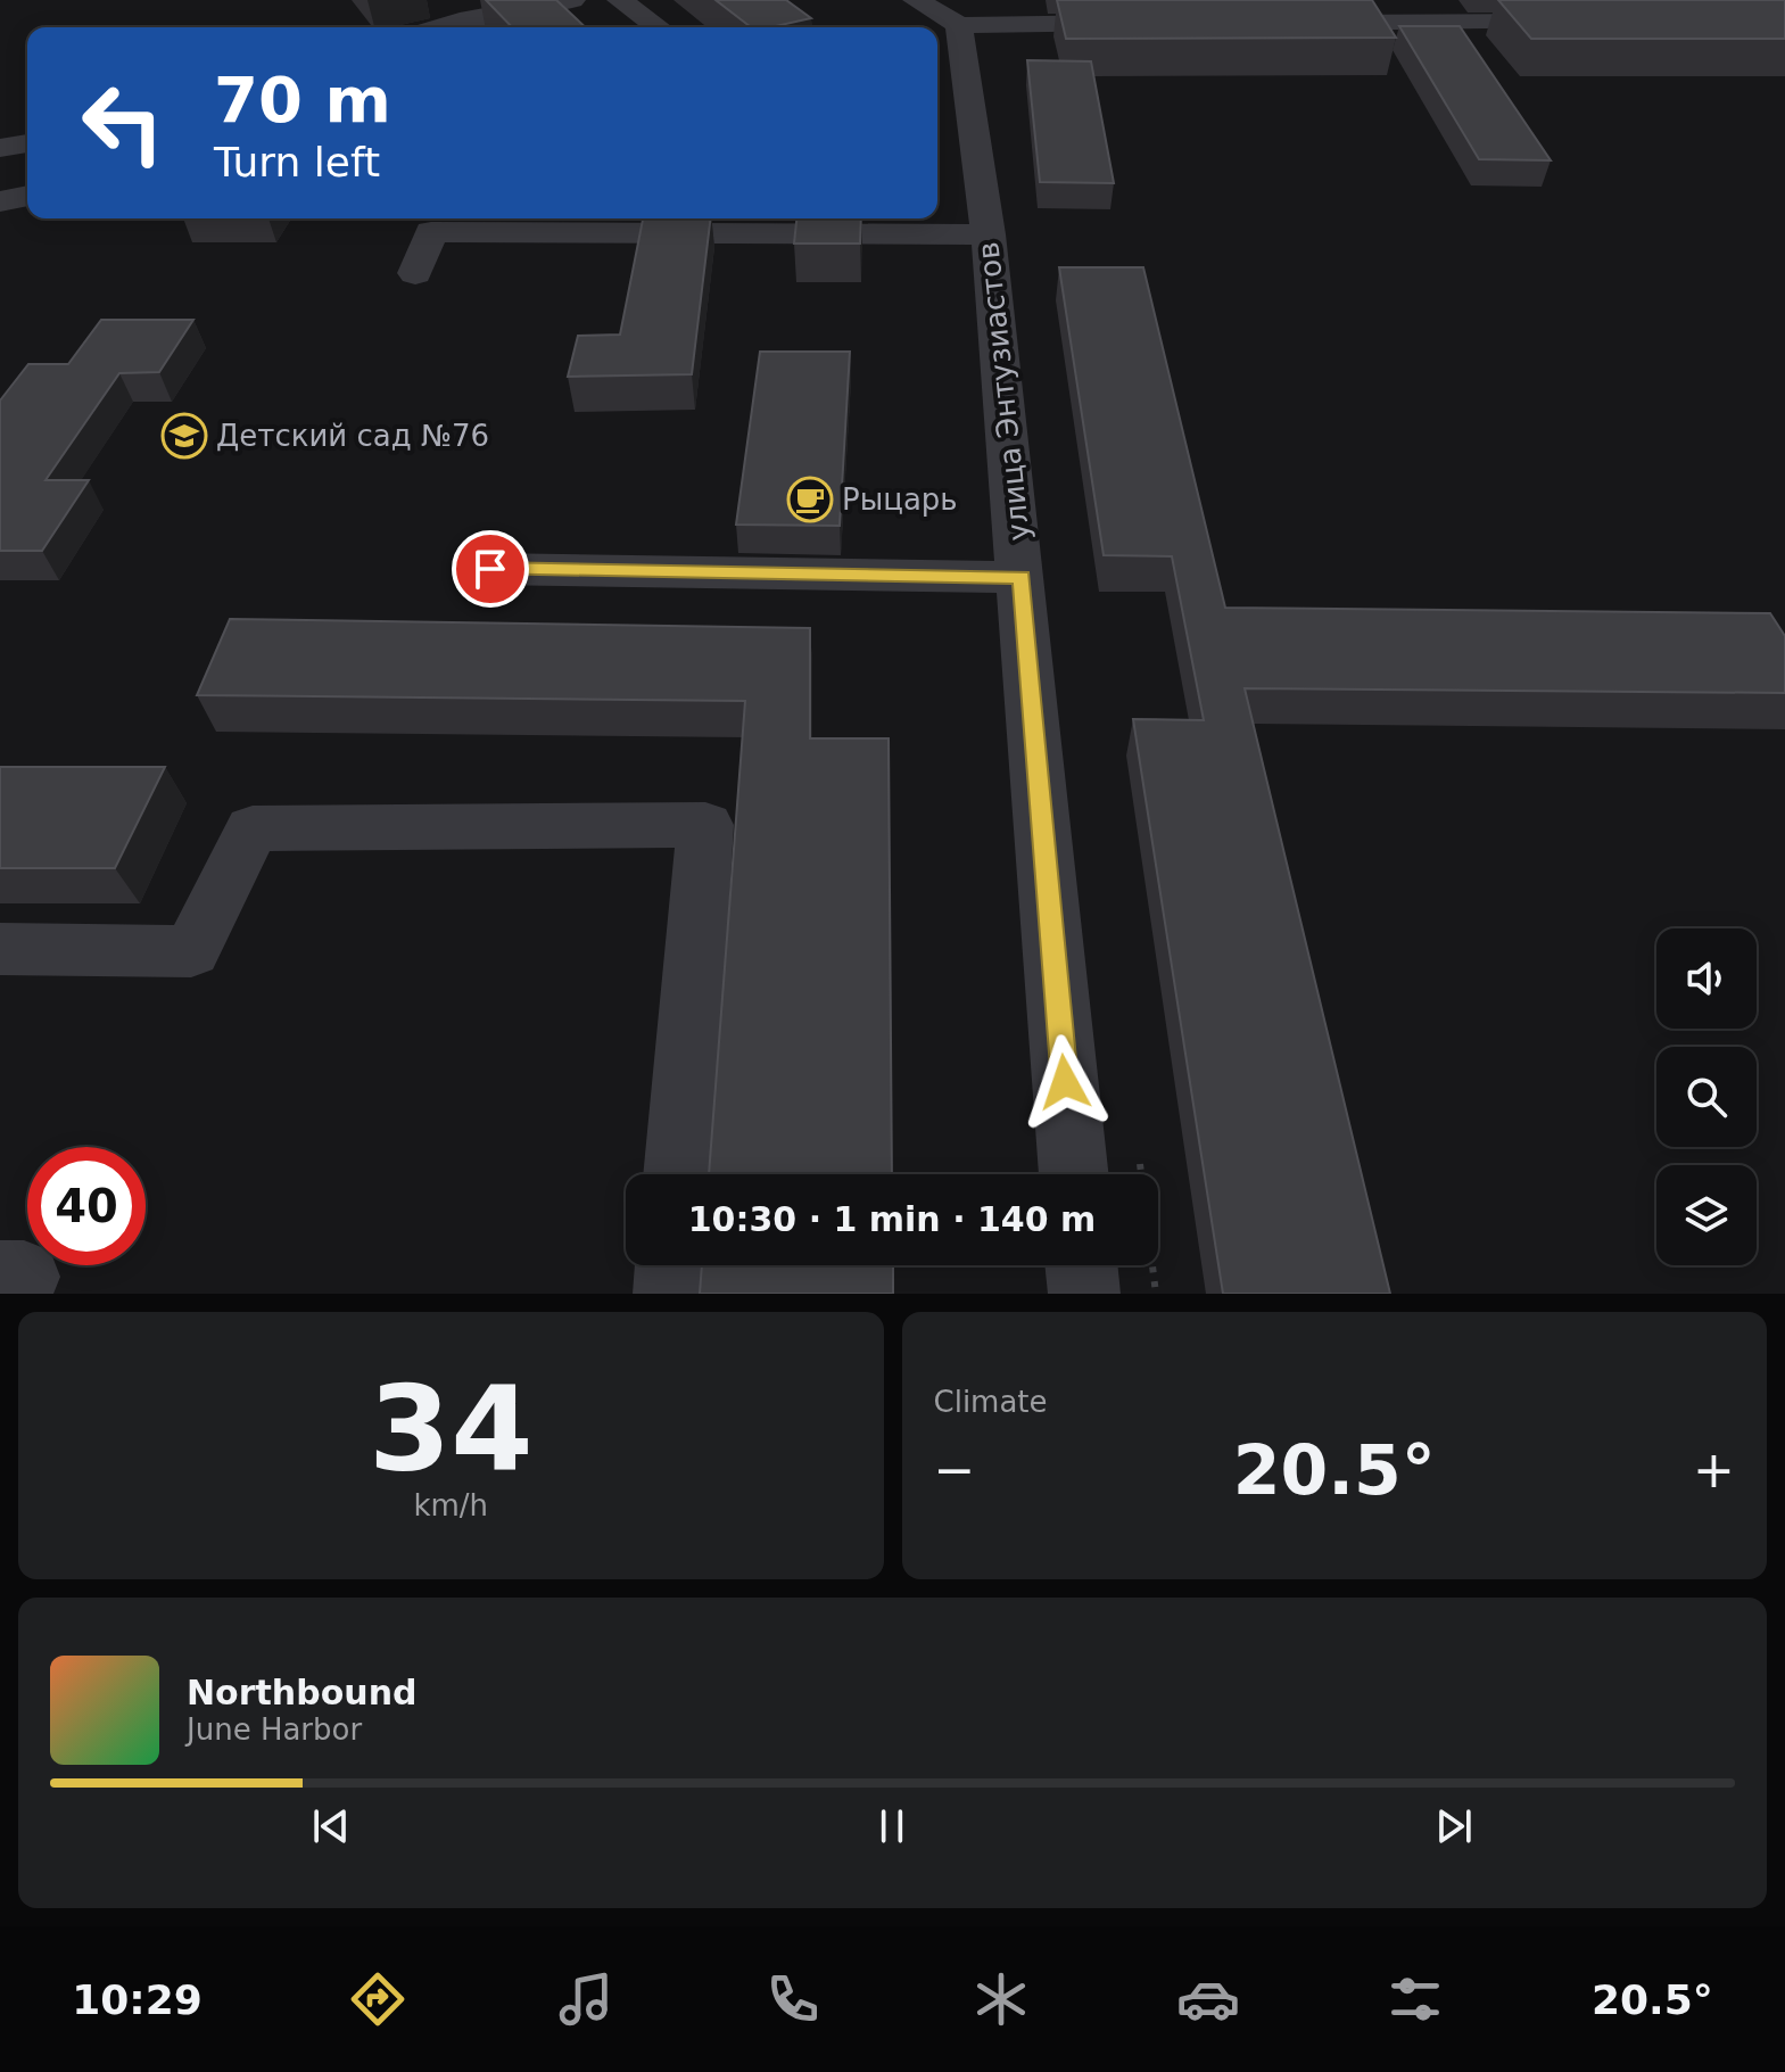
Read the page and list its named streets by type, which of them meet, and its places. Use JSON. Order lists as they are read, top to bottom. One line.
{"streets":{"street":["улица Энтузиастов"]},"places":{"school or university":["Детский сад №76"],"cafe":["Рыцарь"]},"page":{"turn":["70 m","Turn left"],"limit":"40","trip":"10:30 · 1 min · 140 m","tile":[["34","km/h"],"Climate"],"heat":["−","20.5°","+"],"song":["Northbound","June Harbor"],"tabs":["10:29","20.5°"]}}
